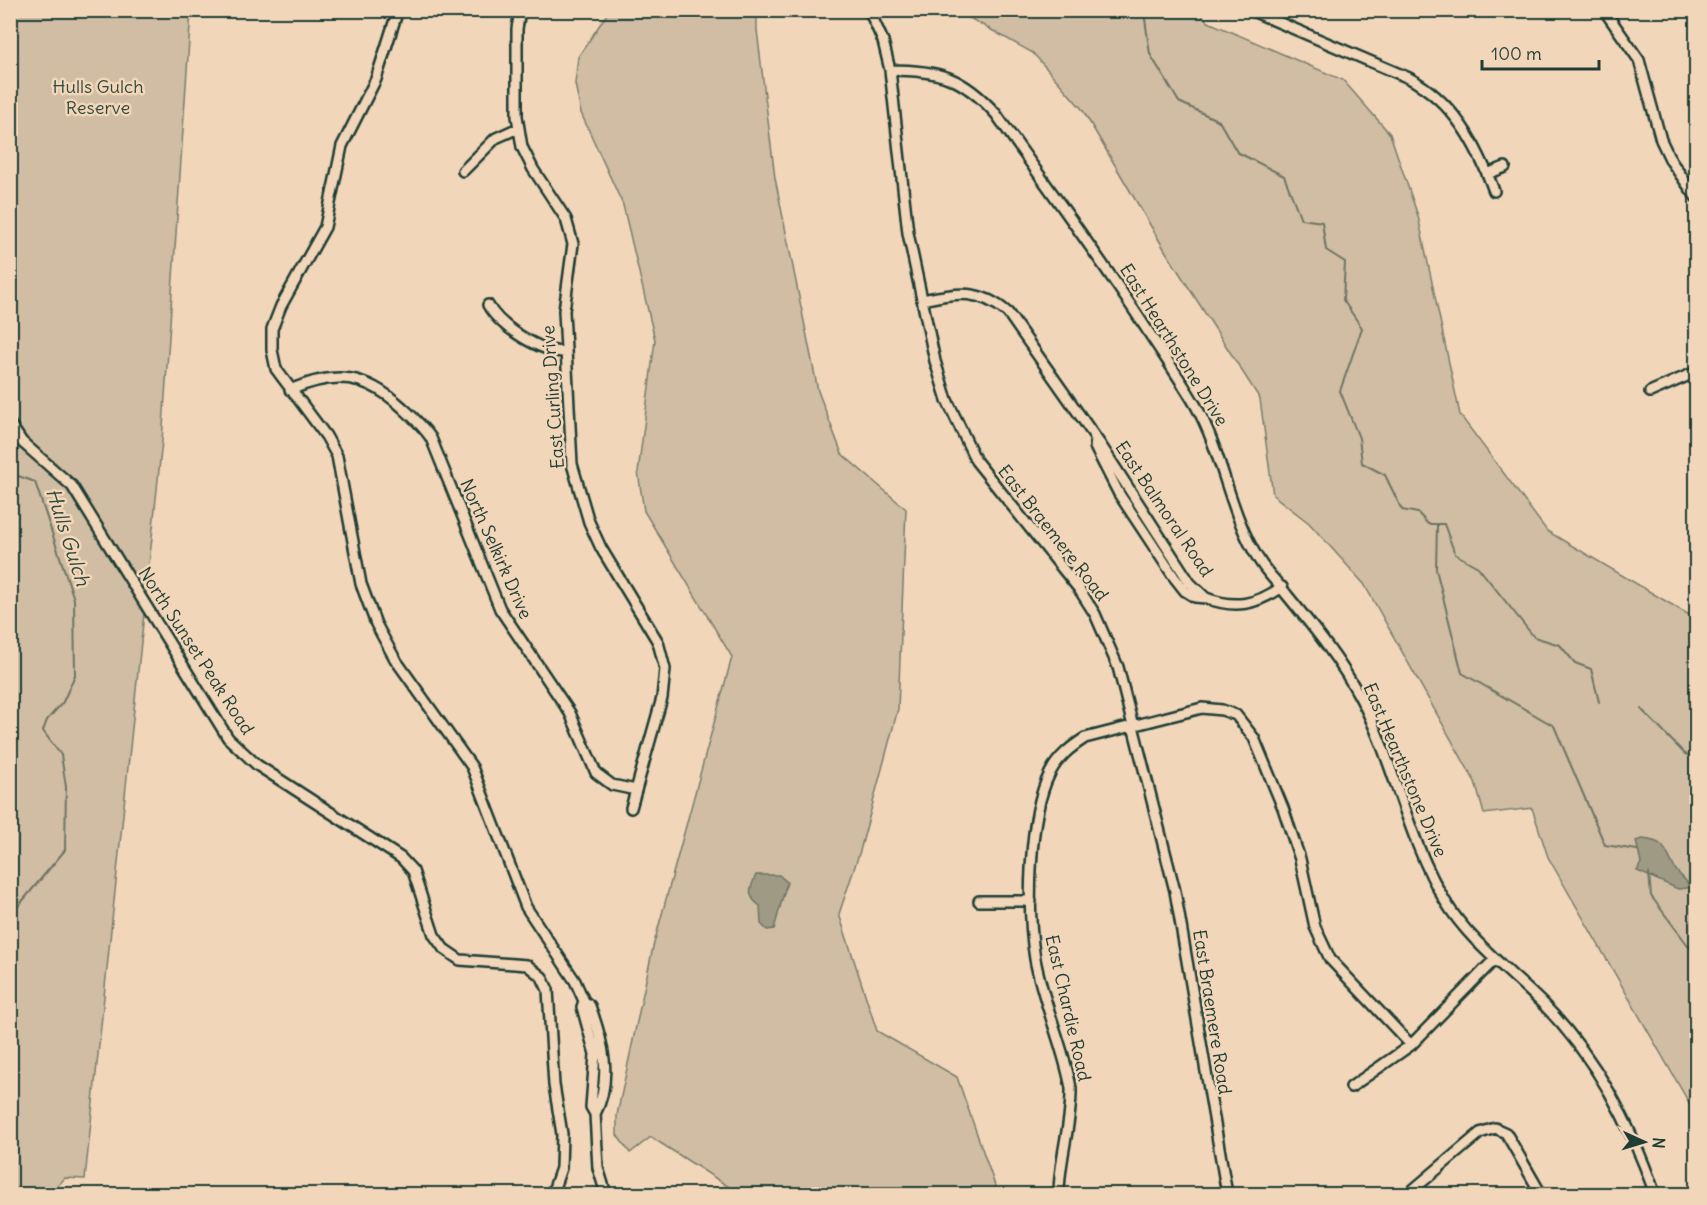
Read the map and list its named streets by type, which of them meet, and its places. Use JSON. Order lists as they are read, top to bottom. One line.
{"streets":{"street":["East Hearthstone Drive","East Curling Drive","East Balmoral Road","East Braemere Road","North Selkirk Drive","North Sunset Peak Road","East Chardie Road"]},"crossings":[["East Hearthstone Drive","East Balmoral Road"],["East Hearthstone Drive","East Braemere Road"],["East Curling Drive","North Selkirk Drive"],["East Balmoral Road","East Braemere Road"],["East Braemere Road","East Chardie Road"]],"water":["Hulls Gulch"],"parks":["Hulls Gulch Reserve"],"scale_bar":"100 m","north":"right"}
